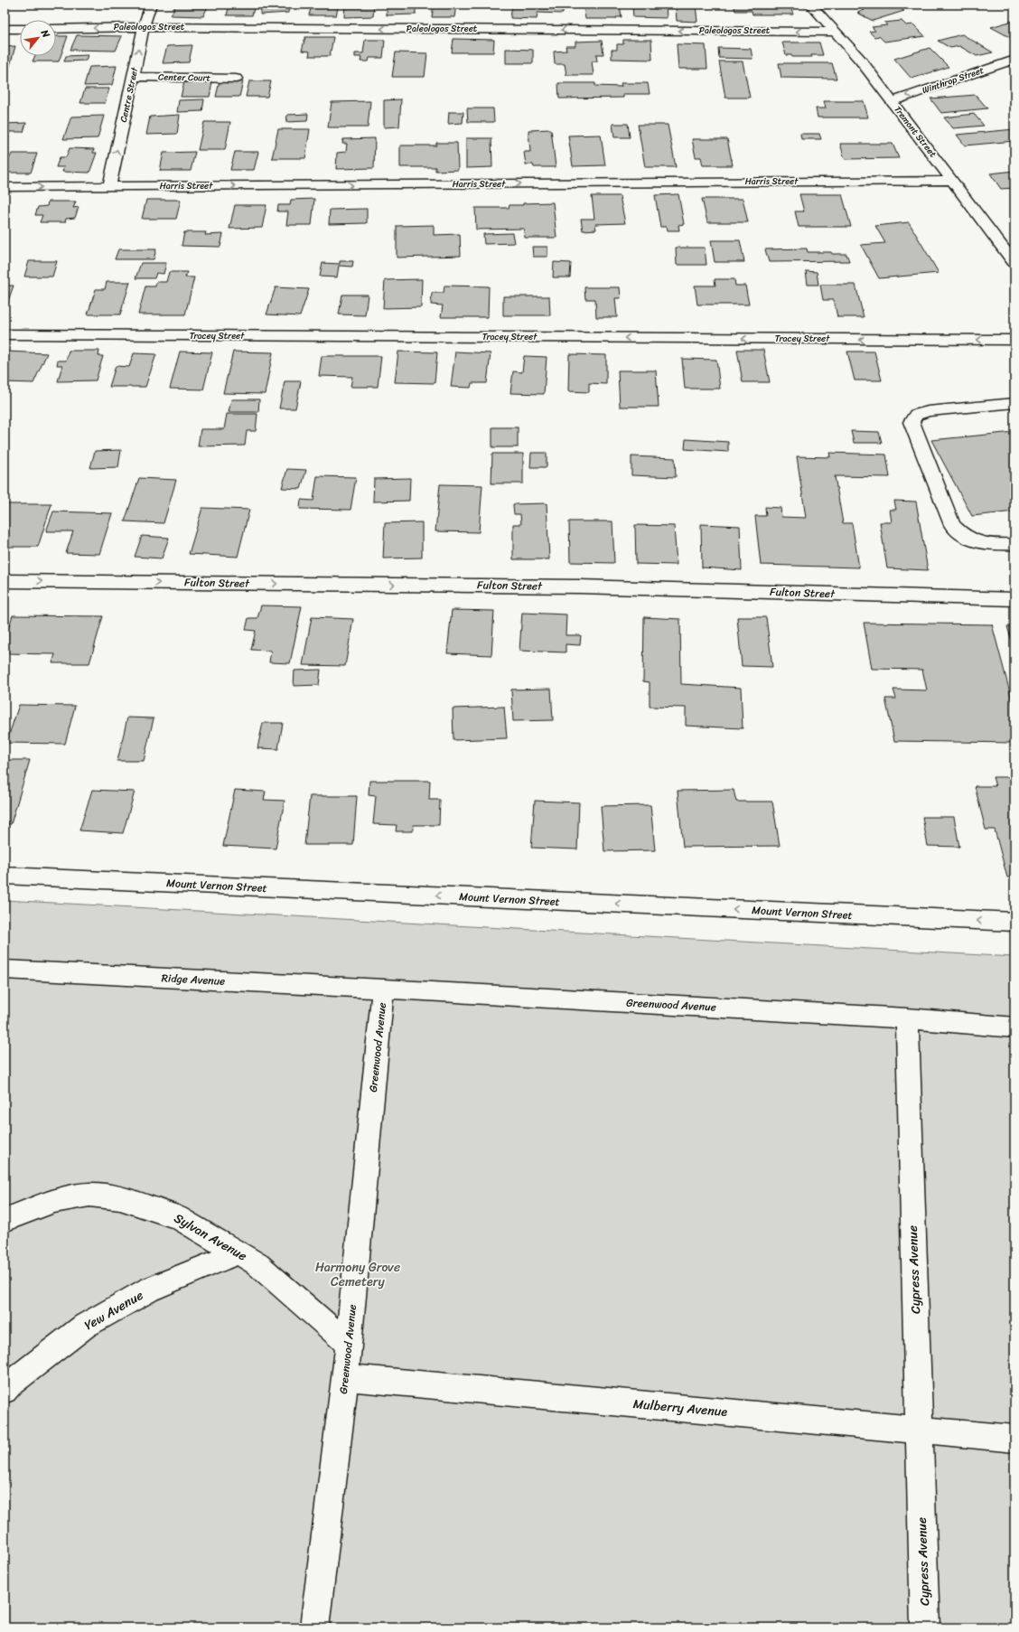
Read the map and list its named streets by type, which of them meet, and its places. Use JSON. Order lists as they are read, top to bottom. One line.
{"streets":{"street":["Paleologos Street","Center Court","Winthrop Street","Centre Street","Tremont Street","Harris Street","Tracey Street","Fulton Street","Mount Vernon Street","Ridge Avenue","Greenwood Avenue","Sylvan Avenue","Cypress Avenue","Yew Avenue","Mulberry Avenue"]},"crossings":[["Paleologos Street","Centre Street"],["Paleologos Street","Tremont Street"],["Center Court","Centre Street"],["Winthrop Street","Tremont Street"],["Centre Street","Harris Street"],["Tremont Street","Harris Street"],["Ridge Avenue","Greenwood Avenue"],["Greenwood Avenue","Sylvan Avenue"],["Greenwood Avenue","Cypress Avenue"],["Greenwood Avenue","Mulberry Avenue"],["Sylvan Avenue","Yew Avenue"],["Cypress Avenue","Mulberry Avenue"]],"one_way":["Paleologos Street","Winthrop Street","Centre Street","Harris Street","Tracey Street","Fulton Street","Mount Vernon Street"],"parks":["Harmony Grove Cemetery"],"north":"top right"}
